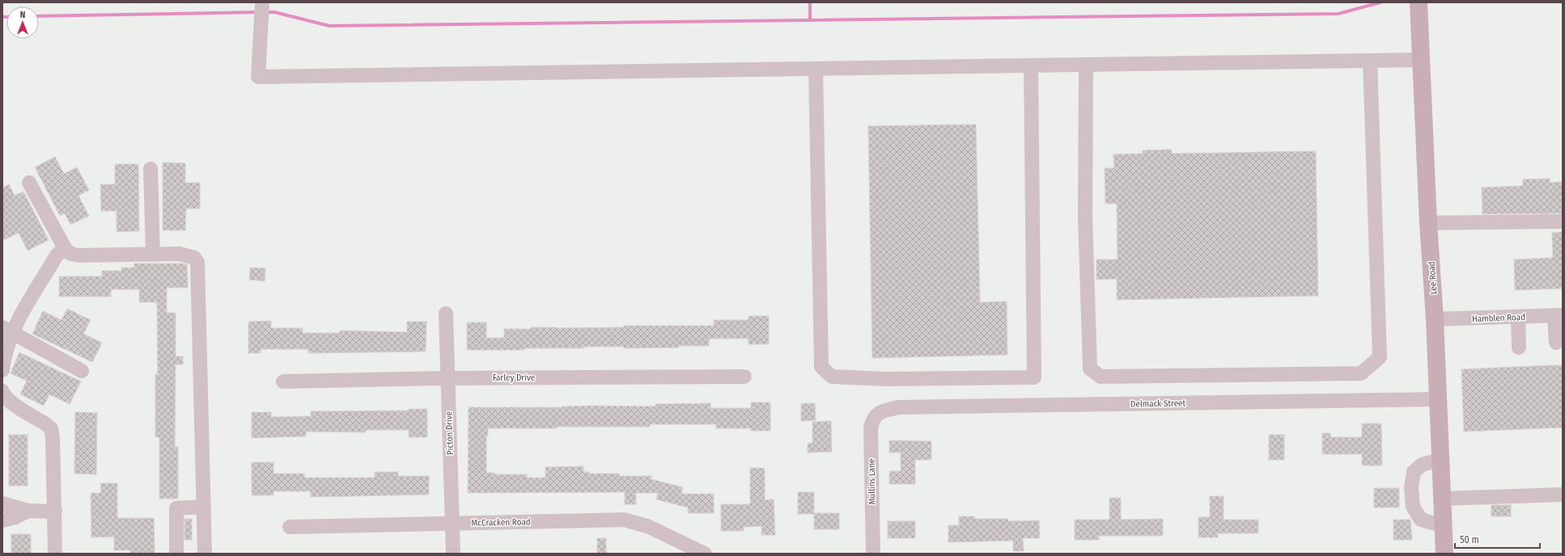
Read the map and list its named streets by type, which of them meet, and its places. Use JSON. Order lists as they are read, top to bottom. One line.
{"streets":{"main road":["Lee Road"],"street":["Hamblen Road","Farley Drive","Delmack Street","Picton Drive","Mullins Lane","McCracken Road"]},"crossings":[["Lee Road","Hamblen Road"],["Lee Road","Delmack Street"],["Farley Drive","Picton Drive"],["Delmack Street","Mullins Lane"],["Picton Drive","McCracken Road"]],"scale_bar":"50 m","north":"top"}
